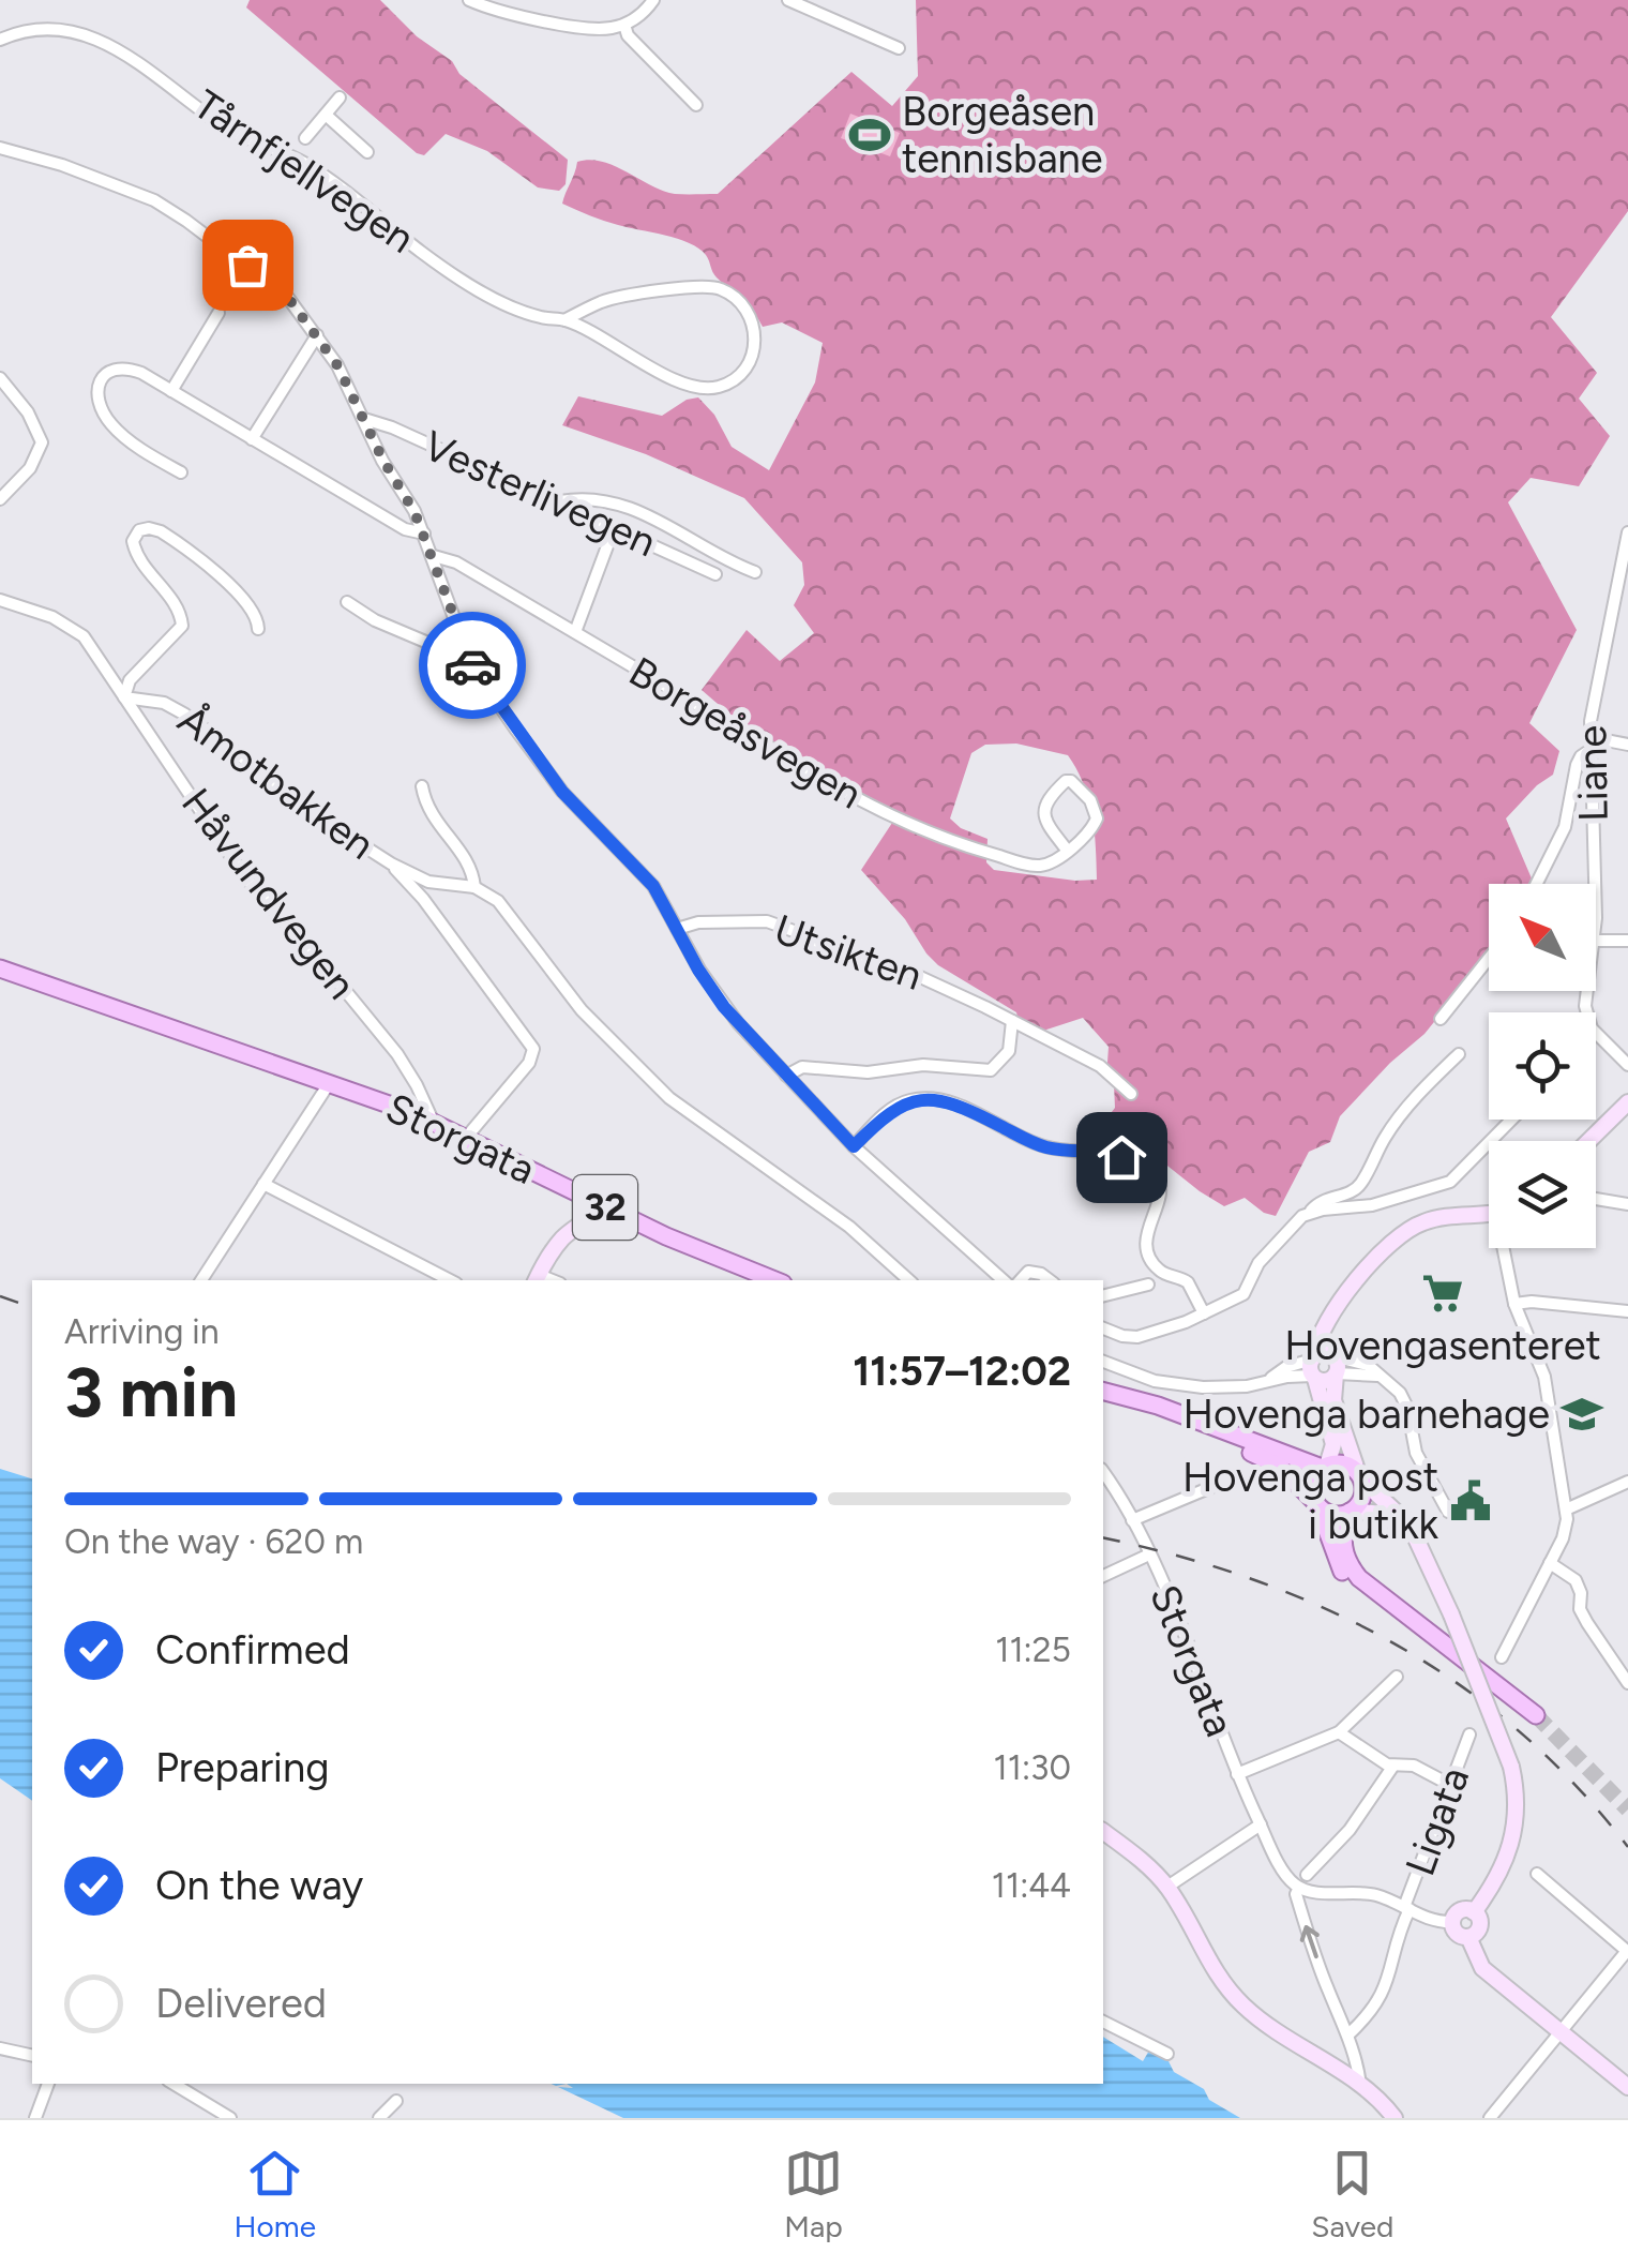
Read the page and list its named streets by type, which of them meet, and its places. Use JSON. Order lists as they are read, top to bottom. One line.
{"streets":{"main road":["Storgata","32"],"street":["Tårnfjellvegen","Vesterlivegen","Borgeåsvegen","Liane","Åmotbakken","Håvundvegen","Utsikten","Ligata"]},"crossings":[["Åmotbakken","Håvundvegen"],["Håvundvegen","Storgata"],["Storgata","32"]],"places":{"sports":["Borgeåsen tennisbane"],"supermarket":["Hovengasenteret"],"school or university":["Hovenga barnehage"],"public building":["Hovenga post i butikk"]},"north":"top left","page":{"heading":["3 min","Arriving in","11:57–12:02"],"bar":"On the way · 620 m","list":[["Confirmed","11:25"],["Preparing","11:30"],["On the way","11:44"],"Delivered"],"tabs":["Home","Map","Saved"]}}
